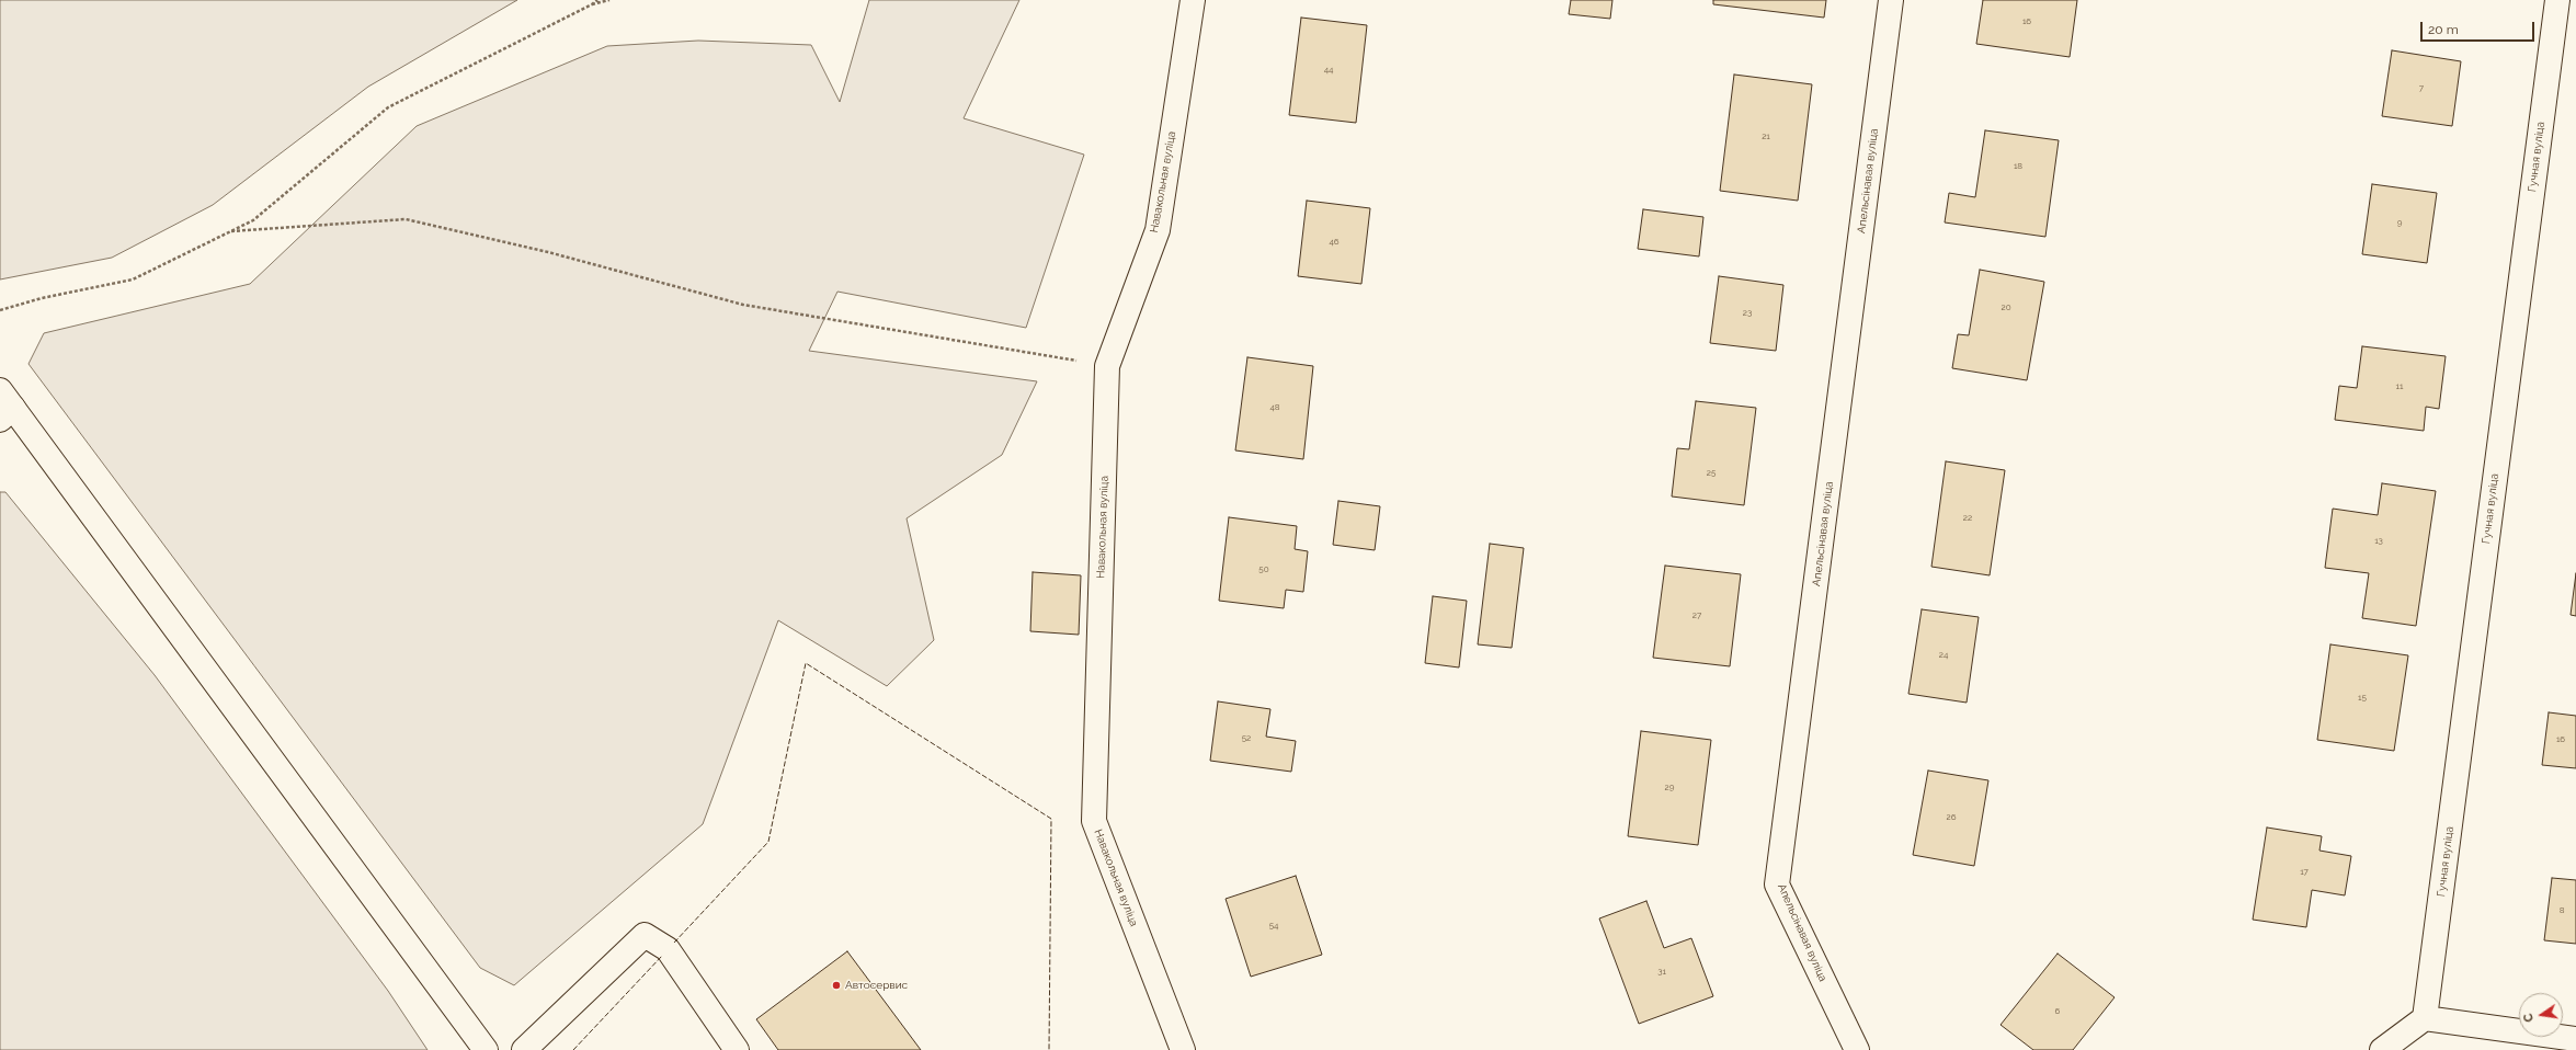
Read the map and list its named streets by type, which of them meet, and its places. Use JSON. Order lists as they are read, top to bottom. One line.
{"streets":{"street":["Гучная вуліца","Апельсінавая вуліца","Навакольная вуліца"]},"places":["Автосервис"],"house_numbers":["16","44","7","21","18","9","46","20","23","11","48","25","22","13","50","27","24","15","52","16","29","26","17","8","54","31","6"],"scale_bar":"20 m","north":"left"}
